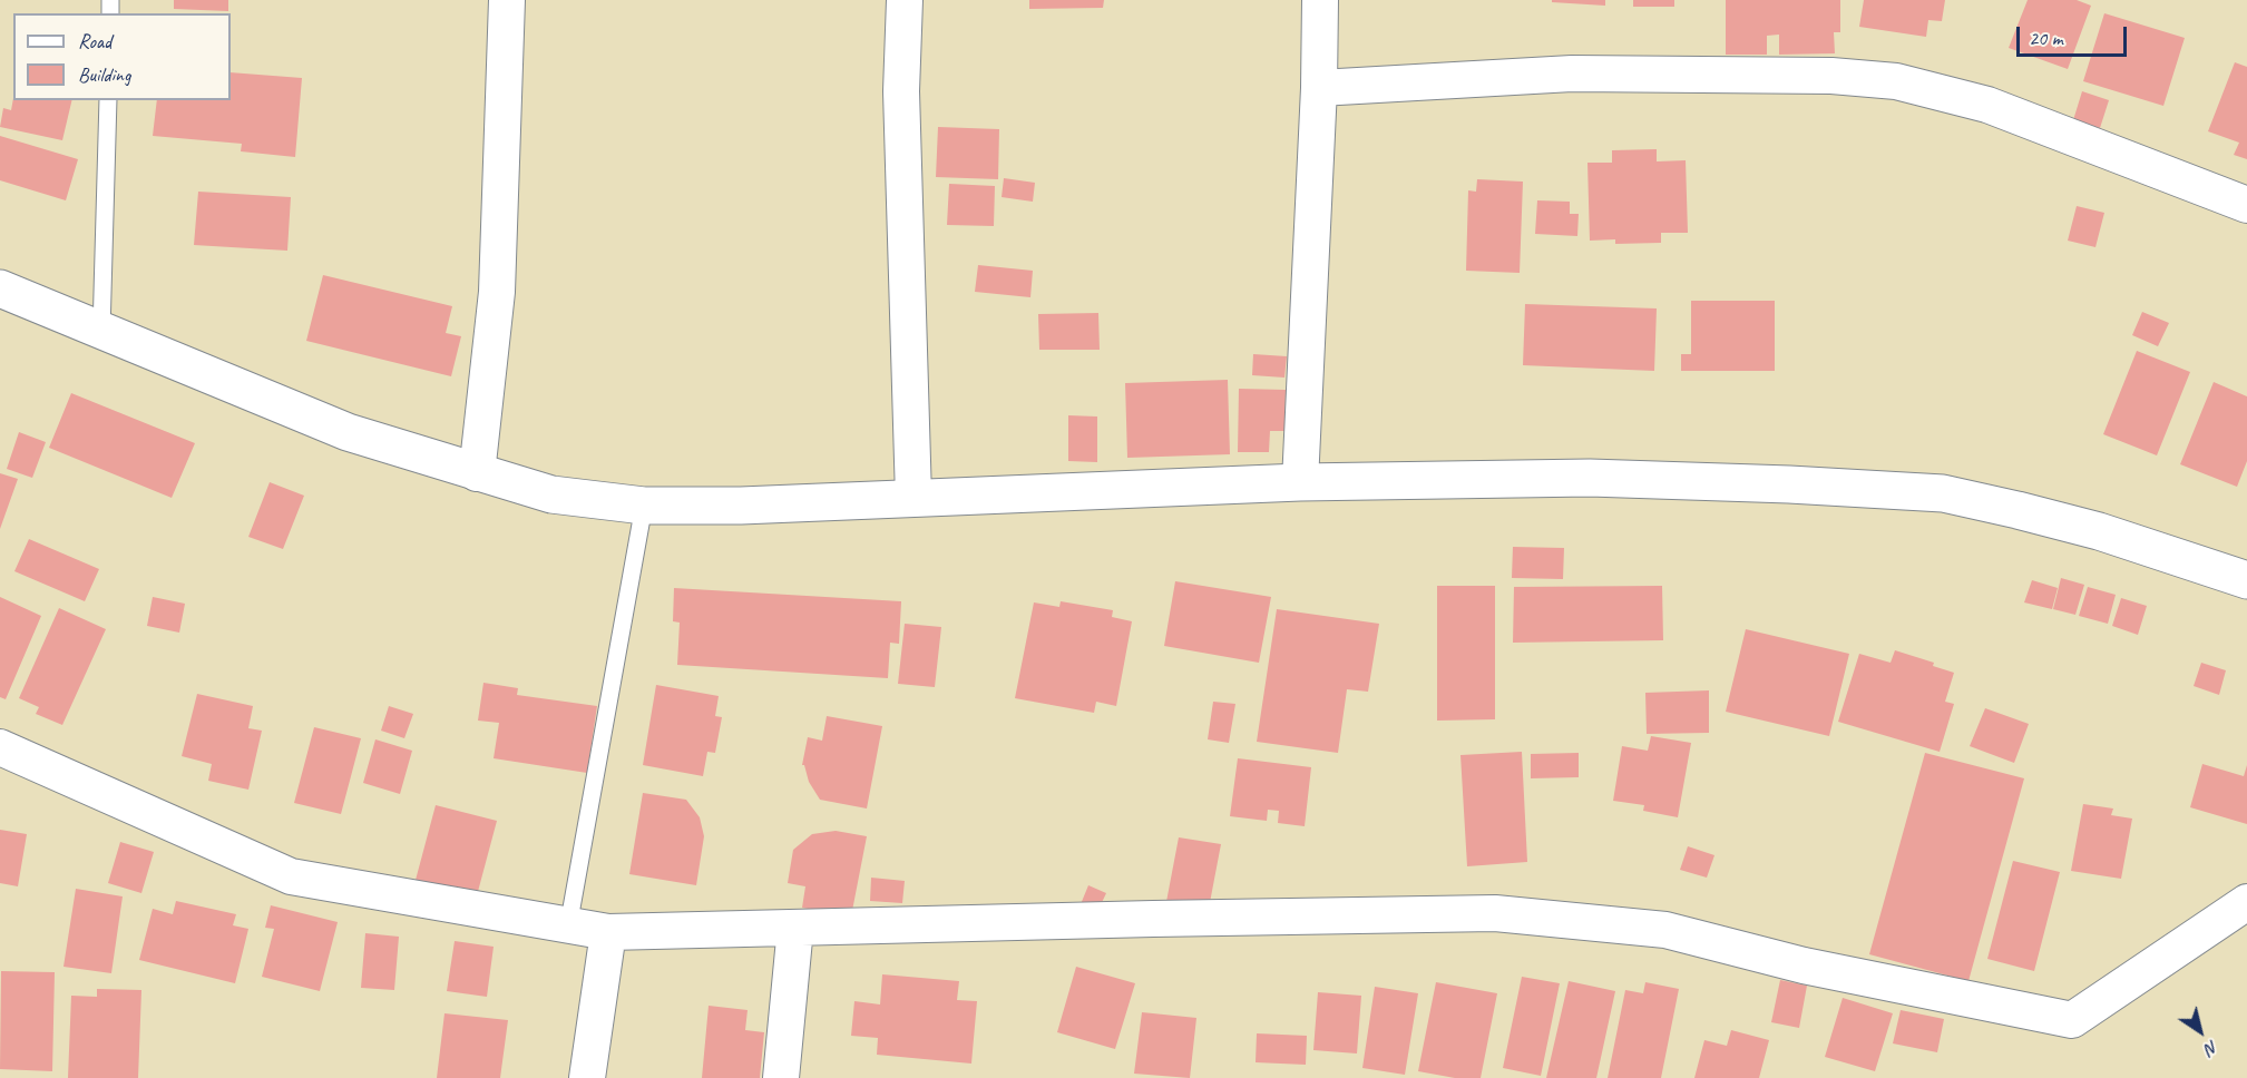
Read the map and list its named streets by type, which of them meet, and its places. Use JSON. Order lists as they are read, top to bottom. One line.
{"legend":["Road","Building"],"scale_bar":"20 m","north":"bottom right"}
